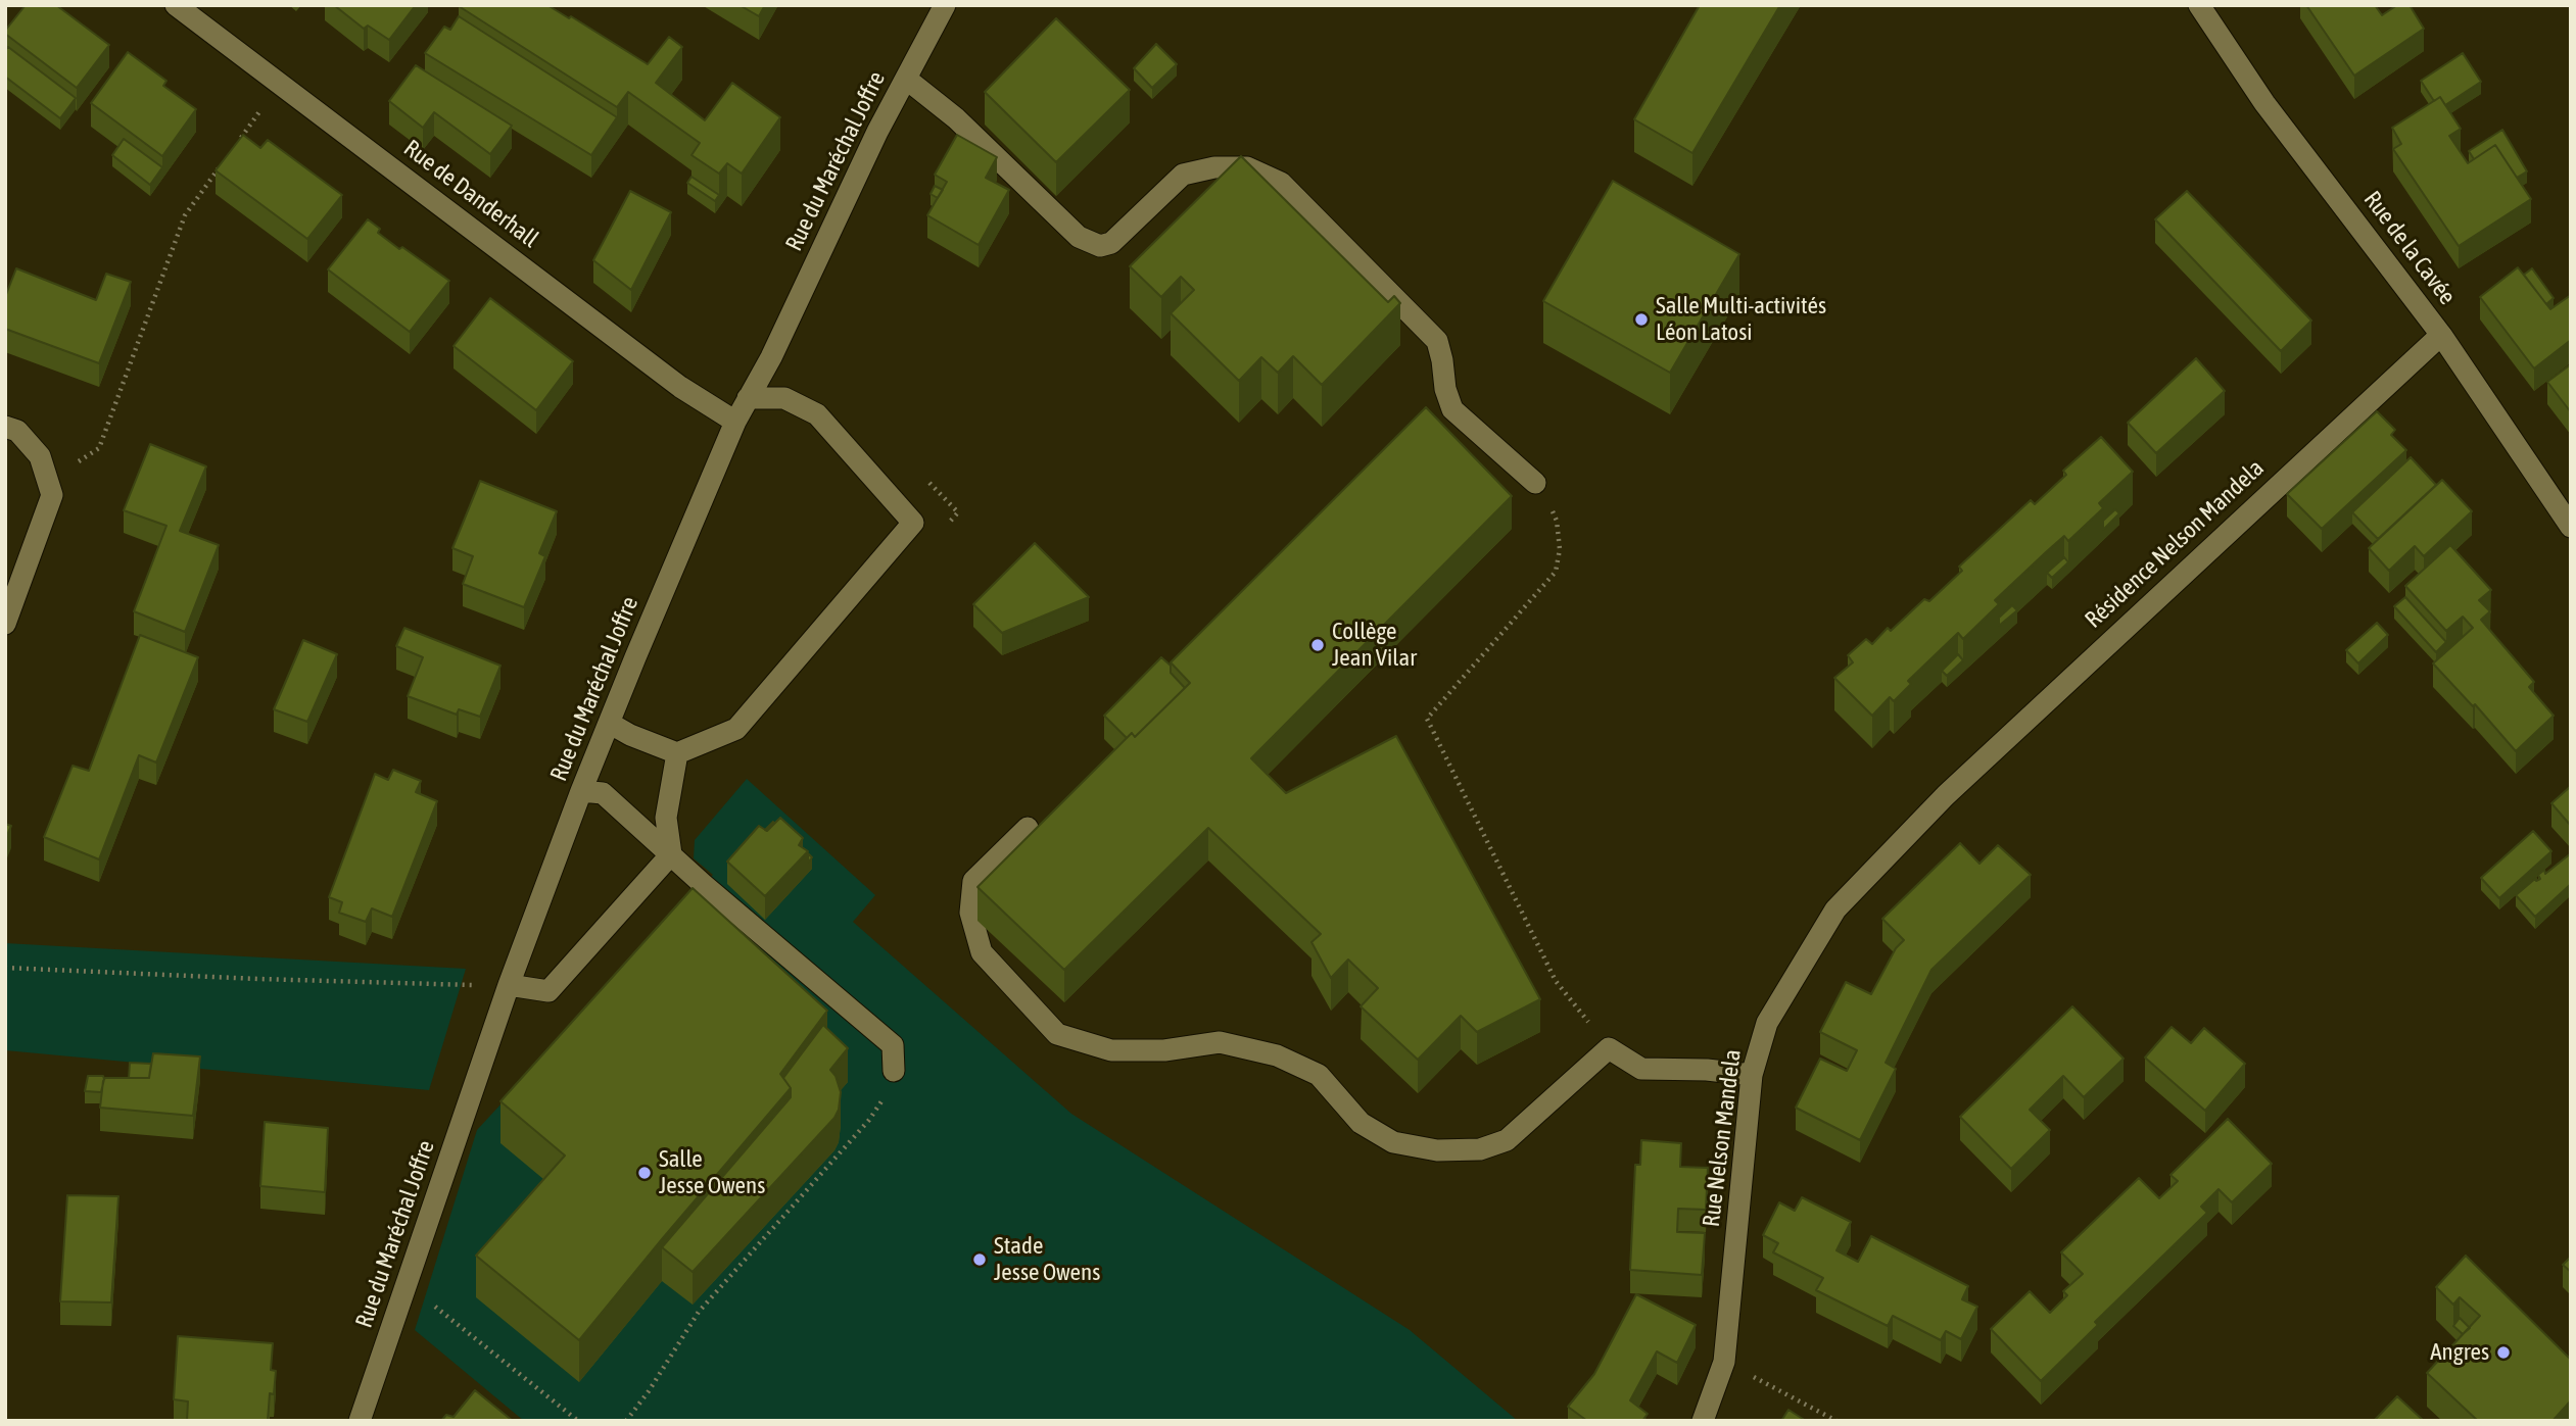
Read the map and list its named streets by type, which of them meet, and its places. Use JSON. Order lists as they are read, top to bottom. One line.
{"streets":{"street":["Rue du Maréchal Joffre","Rue de Danderhall","Rue de la Cavée","Résidence Nelson Mandela","Rue Nelson Mandela"]},"crossings":[["Rue du Maréchal Joffre","Rue de Danderhall"],["Rue de la Cavée","Résidence Nelson Mandela"],["Résidence Nelson Mandela","Rue Nelson Mandela"]],"places":["Salle Multi-activités Léon Latosi","Collège Jean Vilar","Salle Jesse Owens","Stade Jesse Owens","Angres"]}
